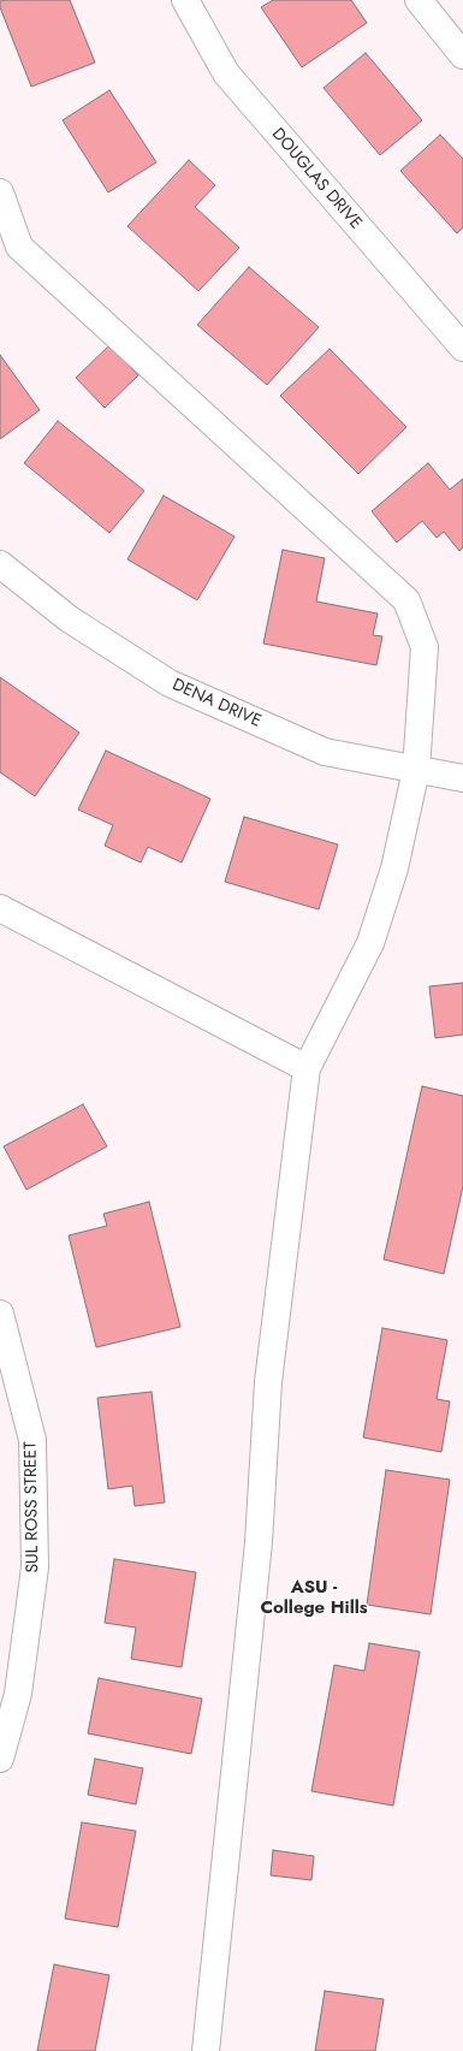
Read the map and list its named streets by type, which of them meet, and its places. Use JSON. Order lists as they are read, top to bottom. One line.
{"streets":{"street":["DOUGLAS DRIVE","DENA DRIVE","SUL ROSS STREET"]},"districts":["ASU - College Hills"]}
